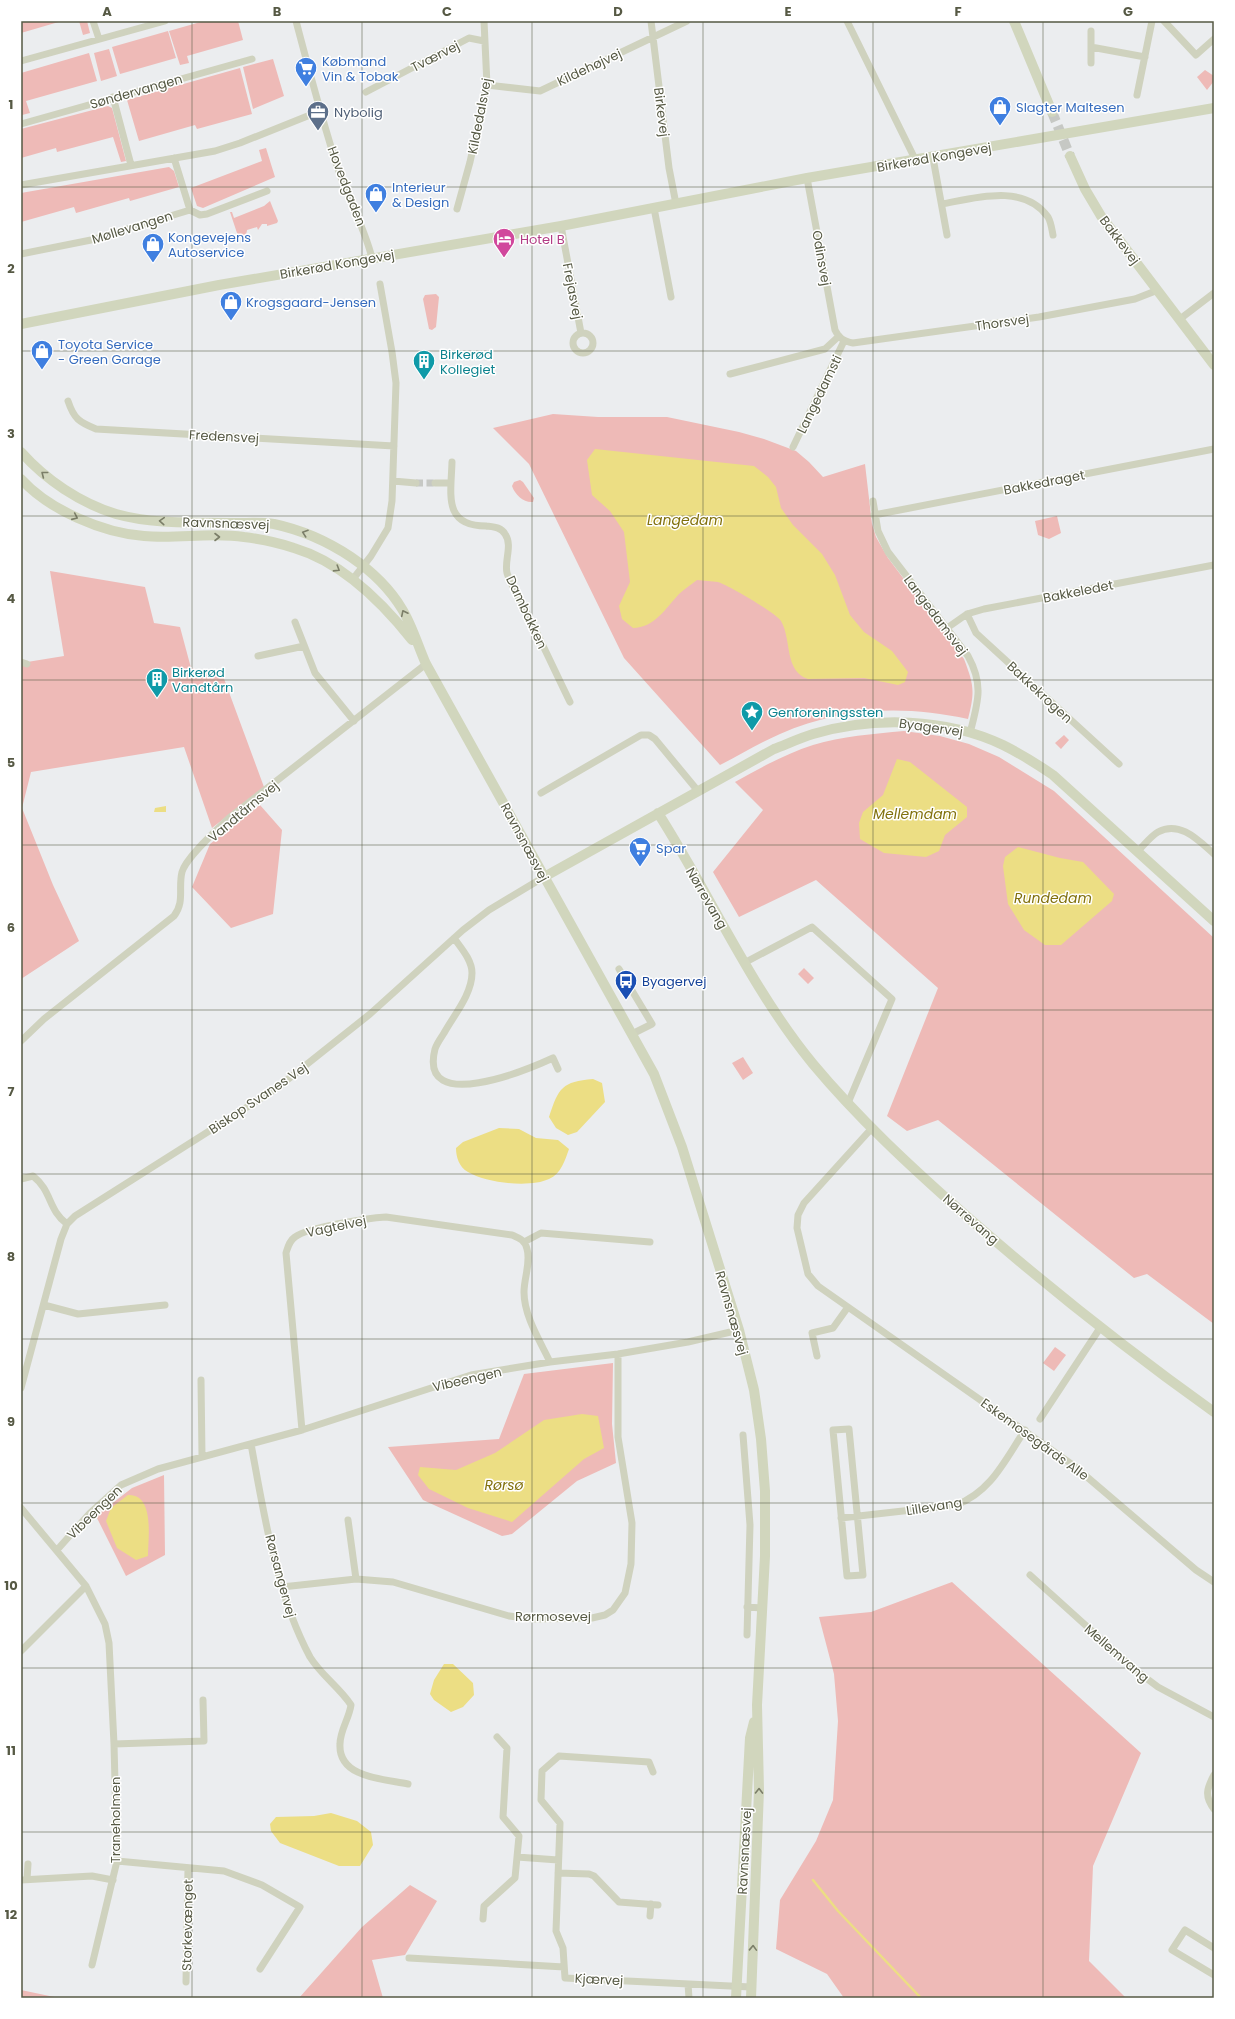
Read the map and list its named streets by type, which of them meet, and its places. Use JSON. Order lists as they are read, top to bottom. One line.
{"streets":{"main road":["Birkerød Kongevej","Bakkevej","Ravnsnæsvej","Byagervej","Nørrevang"],"street":["Tværvej","Kildehøjvej","Søndervangen","Birkevej","Kildedalsvej","Hovedgaden","Møllevangen","Odinsvej","Frejasvej","Thorsvej","Langedamsti","Fredensvej","Bakkedraget","Bakkeledet","Dambakken","Langedamsvej","Bakkekrogen","Vandtårnsvej","Biskop Svanes Vej","Vagtelvej","Vibeengen","Eskemosegårds Alle","Lillevang","Rørsangervej","Rørmosevej","Mellemvang","Traneholmen","Storkevænget","Kjærvej"]},"crossings":[["Tværvej","Kildedalsvej"],["Kildehøjvej","Birkevej"],["Kildehøjvej","Kildedalsvej"],["Birkevej","Birkerød Kongevej"],["Birkerød Kongevej","Hovedgaden"],["Birkerød Kongevej","Odinsvej"],["Birkerød Kongevej","Frejasvej"],["Bakkevej","Thorsvej"],["Odinsvej","Thorsvej"],["Odinsvej","Langedamsti"],["Thorsvej","Langedamsti"],["Bakkedraget","Langedamsvej"],["Ravnsnæsvej","Byagervej"],["Ravnsnæsvej","Vandtårnsvej"],["Ravnsnæsvej","Biskop Svanes Vej"],["Ravnsnæsvej","Vibeengen"],["Ravnsnæsvej","Kjærvej"],["Bakkeledet","Langedamsvej"],["Bakkeledet","Bakkekrogen"],["Langedamsvej","Byagervej"],["Byagervej","Nørrevang"],["Byagervej","Biskop Svanes Vej"],["Nørrevang","Eskemosegårds Alle"],["Vagtelvej","Vibeengen"],["Vibeengen","Rørsangervej"],["Vibeengen","Rørmosevej"],["Vibeengen","Traneholmen"],["Eskemosegårds Alle","Lillevang"],["Rørsangervej","Rørmosevej"],["Traneholmen","Storkevænget"]],"water":["Langedam","Mellemdam","Rundedam","Rørsø"],"places":{"supermarket":["Købmand Vin & Tobak","Spar"],"shop":["Slagter Maltesen","Interieur & Design","Kongevejens Autoservice","Krogsgaard-Jensen","Toyota Service - Green Garage"],"office":["Nybolig"],"hotel":["Hotel B"],"building":["Birkerød Kollegiet","Birkerød Vandtårn"],"place":["Genforeningssten"],"bus stop":["Byagervej"]},"grid":{"columns":["A","B","C","D","E","F","G"],"rows":["1","2","3","4","5","6","7","8","9","10","11","12"]}}
